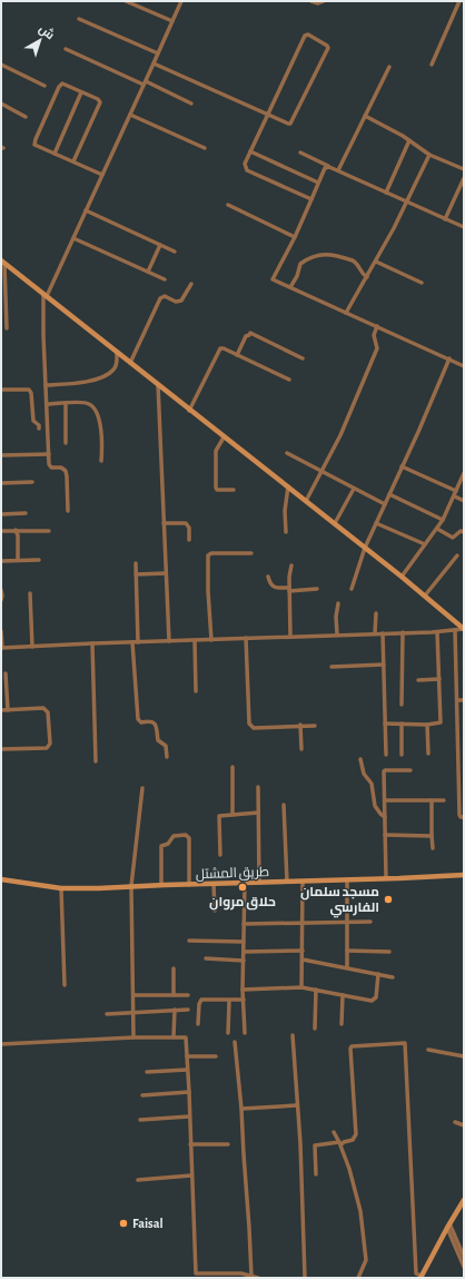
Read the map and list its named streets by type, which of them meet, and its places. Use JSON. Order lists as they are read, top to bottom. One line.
{"streets":{"street":["طريق المشتل"]},"places":["حلاق مروان","مسجد سلمان الفارسي","Faisal"],"north":"top right"}
